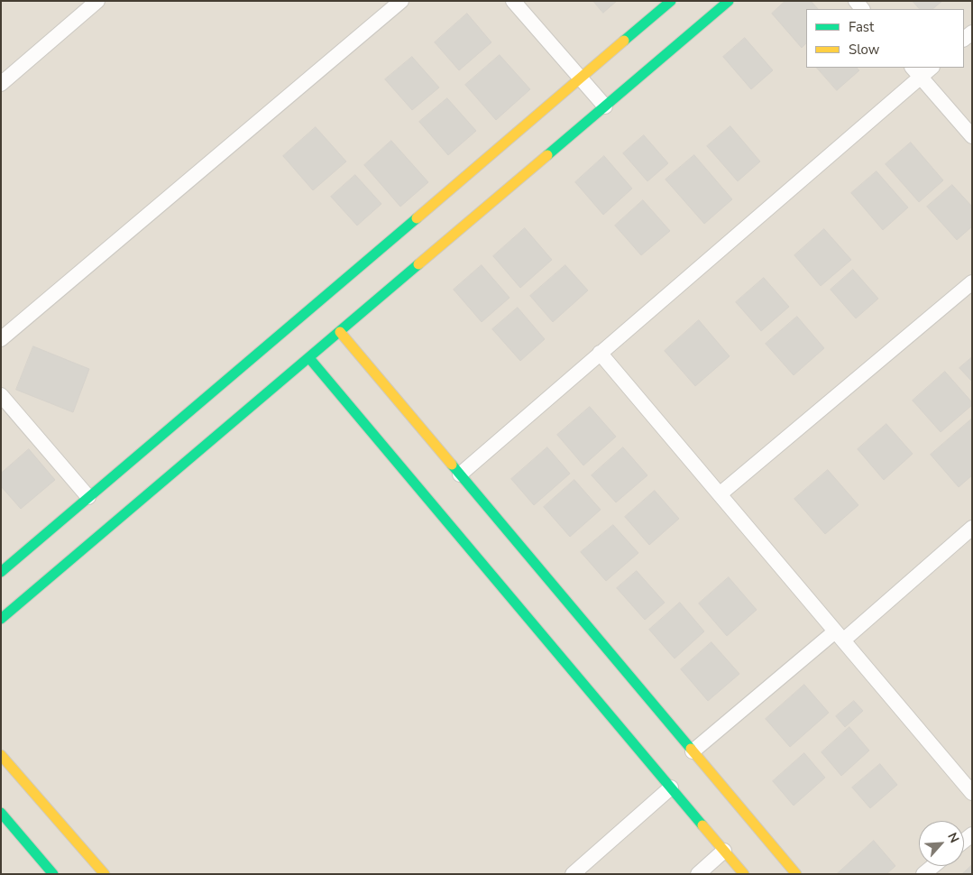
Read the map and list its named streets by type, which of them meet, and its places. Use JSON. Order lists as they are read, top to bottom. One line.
{"legend":["Fast","Slow"],"north":"top right"}
